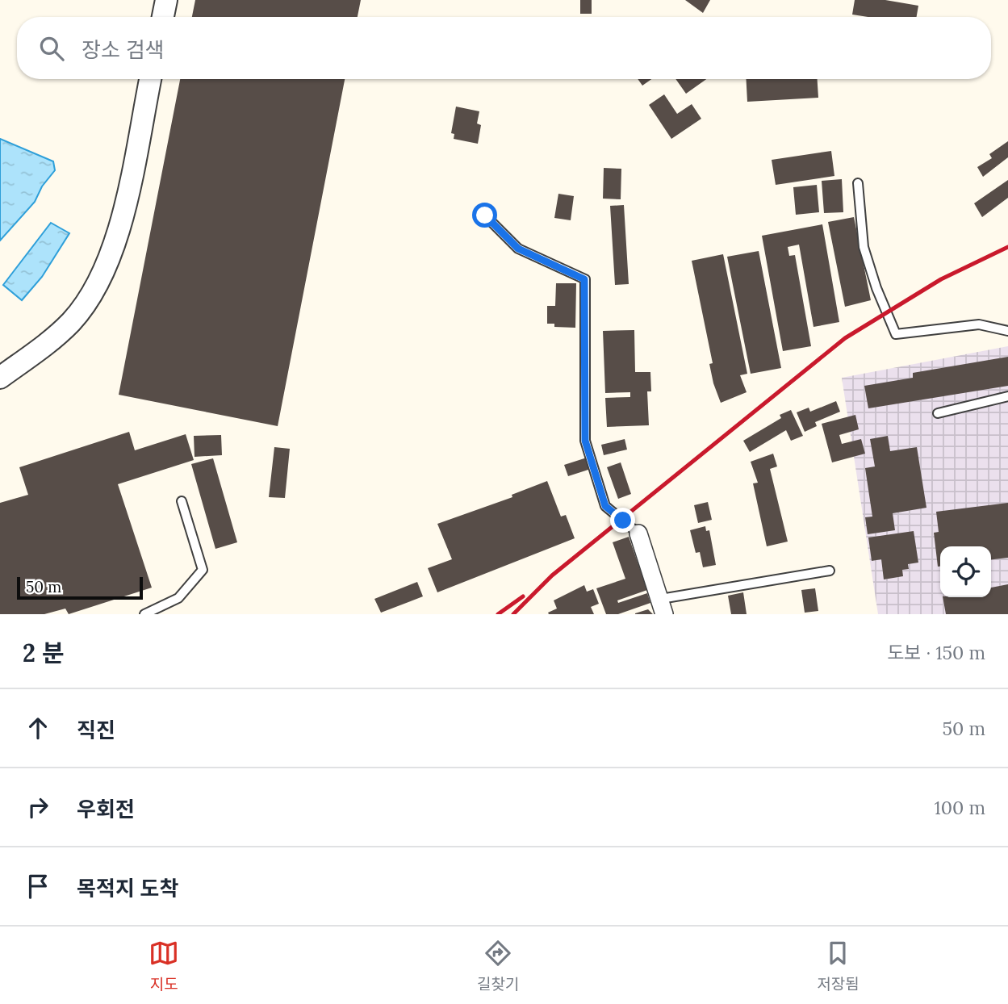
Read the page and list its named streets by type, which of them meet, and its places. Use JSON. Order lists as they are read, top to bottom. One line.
{"scale_bar":"50 m","page":{"search":"장소 검색","scale":"50 m","heading":["2 분","도보 · 150 m"],"list":[["직진","50 m"],["우회전","100 m"],"목적지 도착"],"nav":["지도","길찾기","저장됨"]}}
